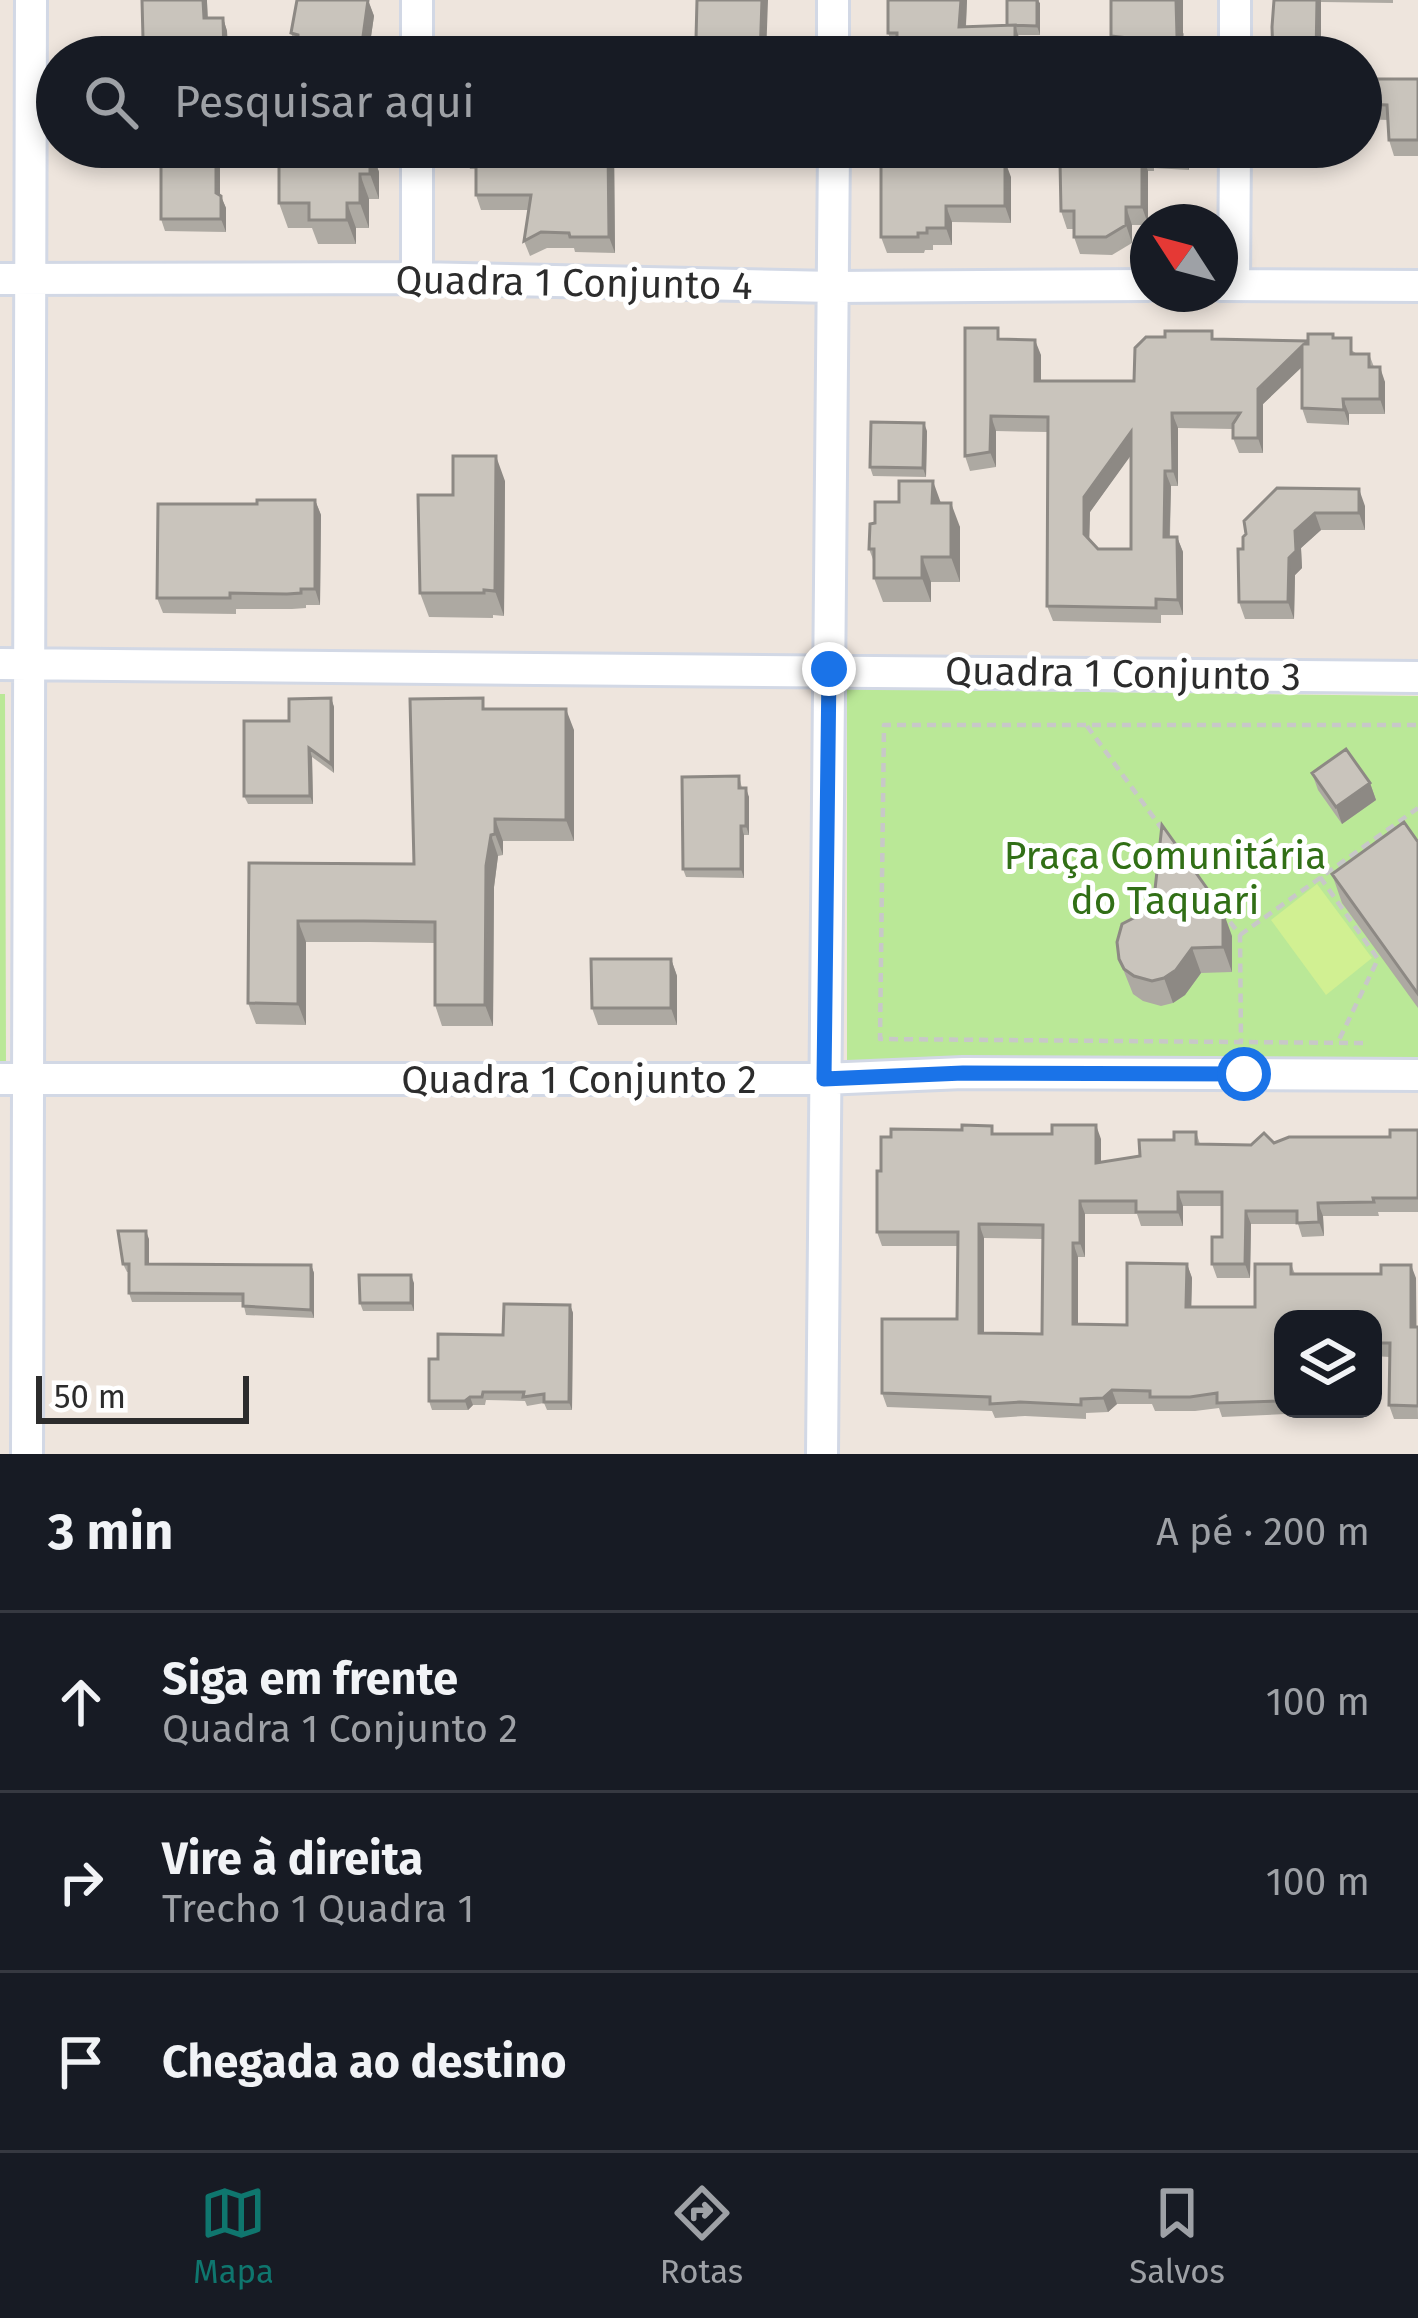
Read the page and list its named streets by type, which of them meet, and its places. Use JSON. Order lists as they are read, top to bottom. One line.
{"streets":{"street":["Quadra 1 Conjunto 4","Quadra 1 Conjunto 3","Quadra 1 Conjunto 2"]},"parks":["Praça Comunitária do Taquari"],"scale_bar":"50 m","north":"top left","page":{"search":"Pesquisar aqui","scale":"50 m","heading":["3 min","A pé · 200 m"],"list":[["Siga em frente","Quadra 1 Conjunto 2","100 m"],["Vire à direita","Trecho 1 Quadra 1","100 m"],"Chegada ao destino"],"nav":["Mapa","Rotas","Salvos"]}}
